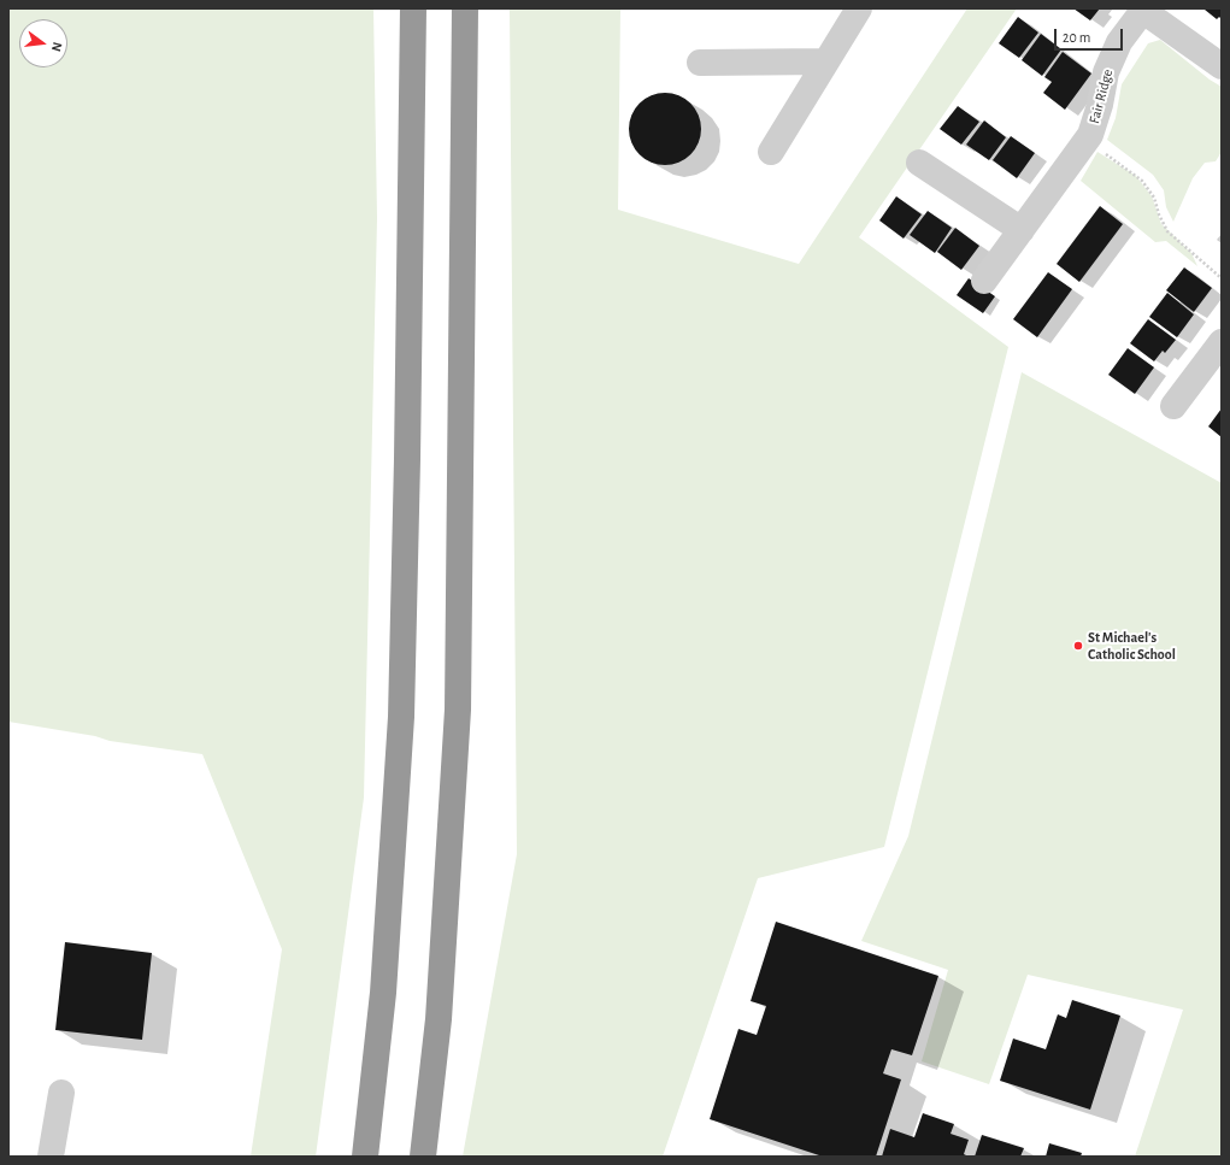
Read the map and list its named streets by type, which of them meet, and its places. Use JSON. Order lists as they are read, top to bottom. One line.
{"streets":{"street":["Fair Ridge"]},"places":["St Michael's Catholic School"],"scale_bar":"20 m","north":"right"}
